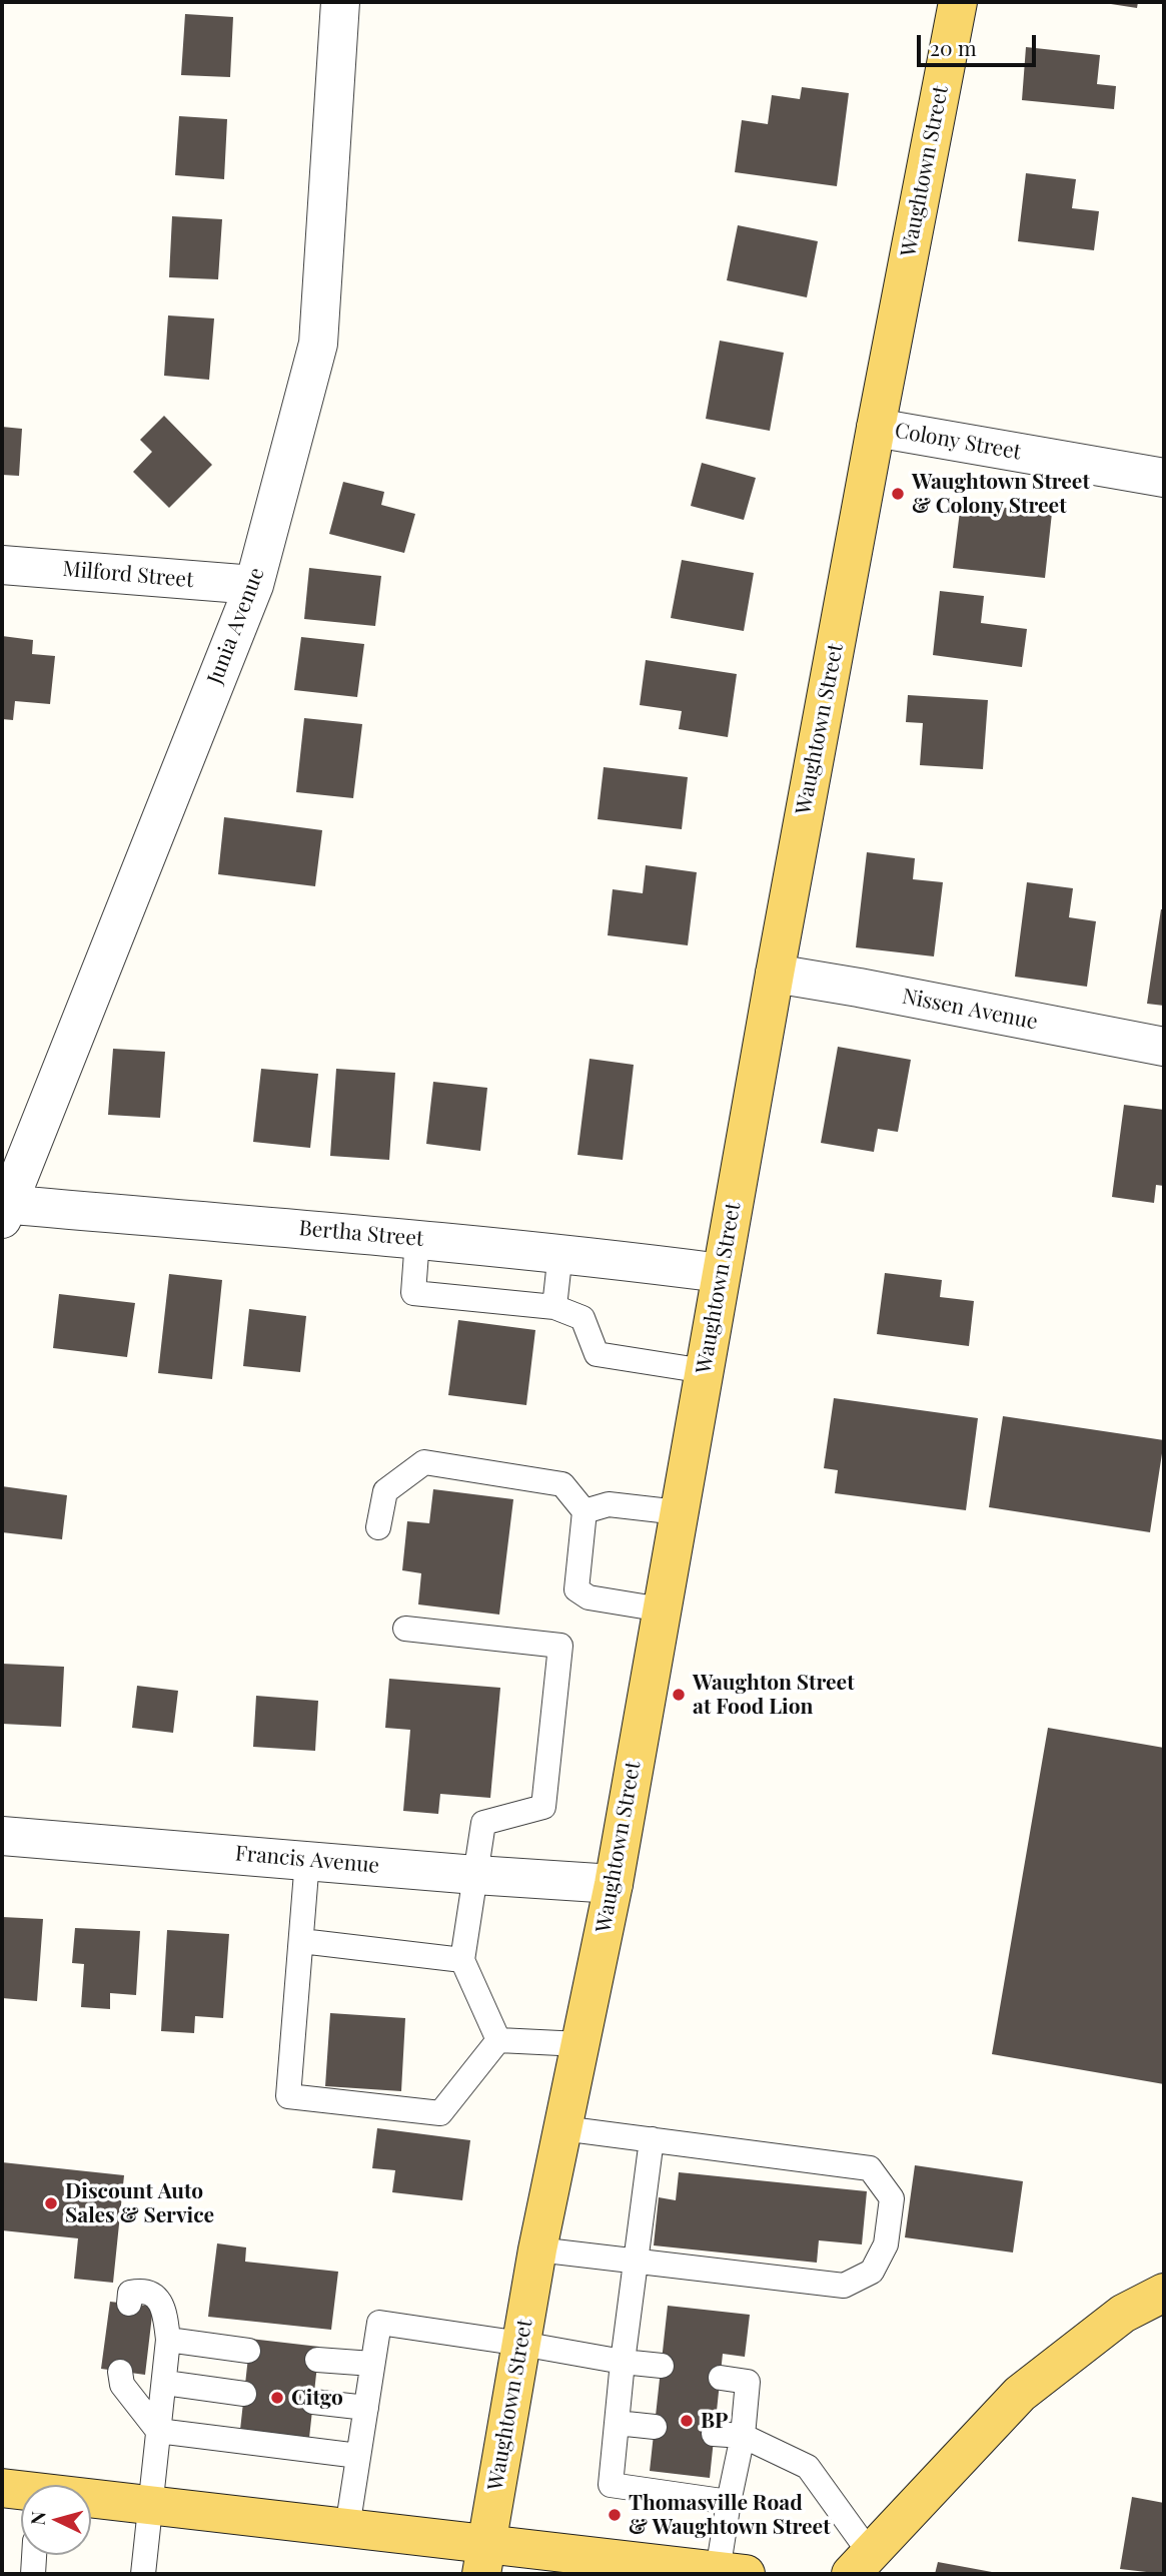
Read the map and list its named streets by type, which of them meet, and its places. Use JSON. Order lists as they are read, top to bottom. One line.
{"streets":{"main road":["Waughtown Street"],"street":["Colony Street","Milford Street","Junia Avenue","Nissen Avenue","Bertha Street","Francis Avenue"]},"crossings":[["Waughtown Street","Colony Street"],["Waughtown Street","Nissen Avenue"],["Waughtown Street","Bertha Street"],["Waughtown Street","Francis Avenue"],["Milford Street","Junia Avenue"],["Junia Avenue","Bertha Street"]],"places":["Waughtown Street & Colony Street","Waughton Street at Food Lion","Discount Auto Sales & Service","Citgo","BP","Thomasville Road & Waughtown Street"],"scale_bar":"20 m","north":"left"}
